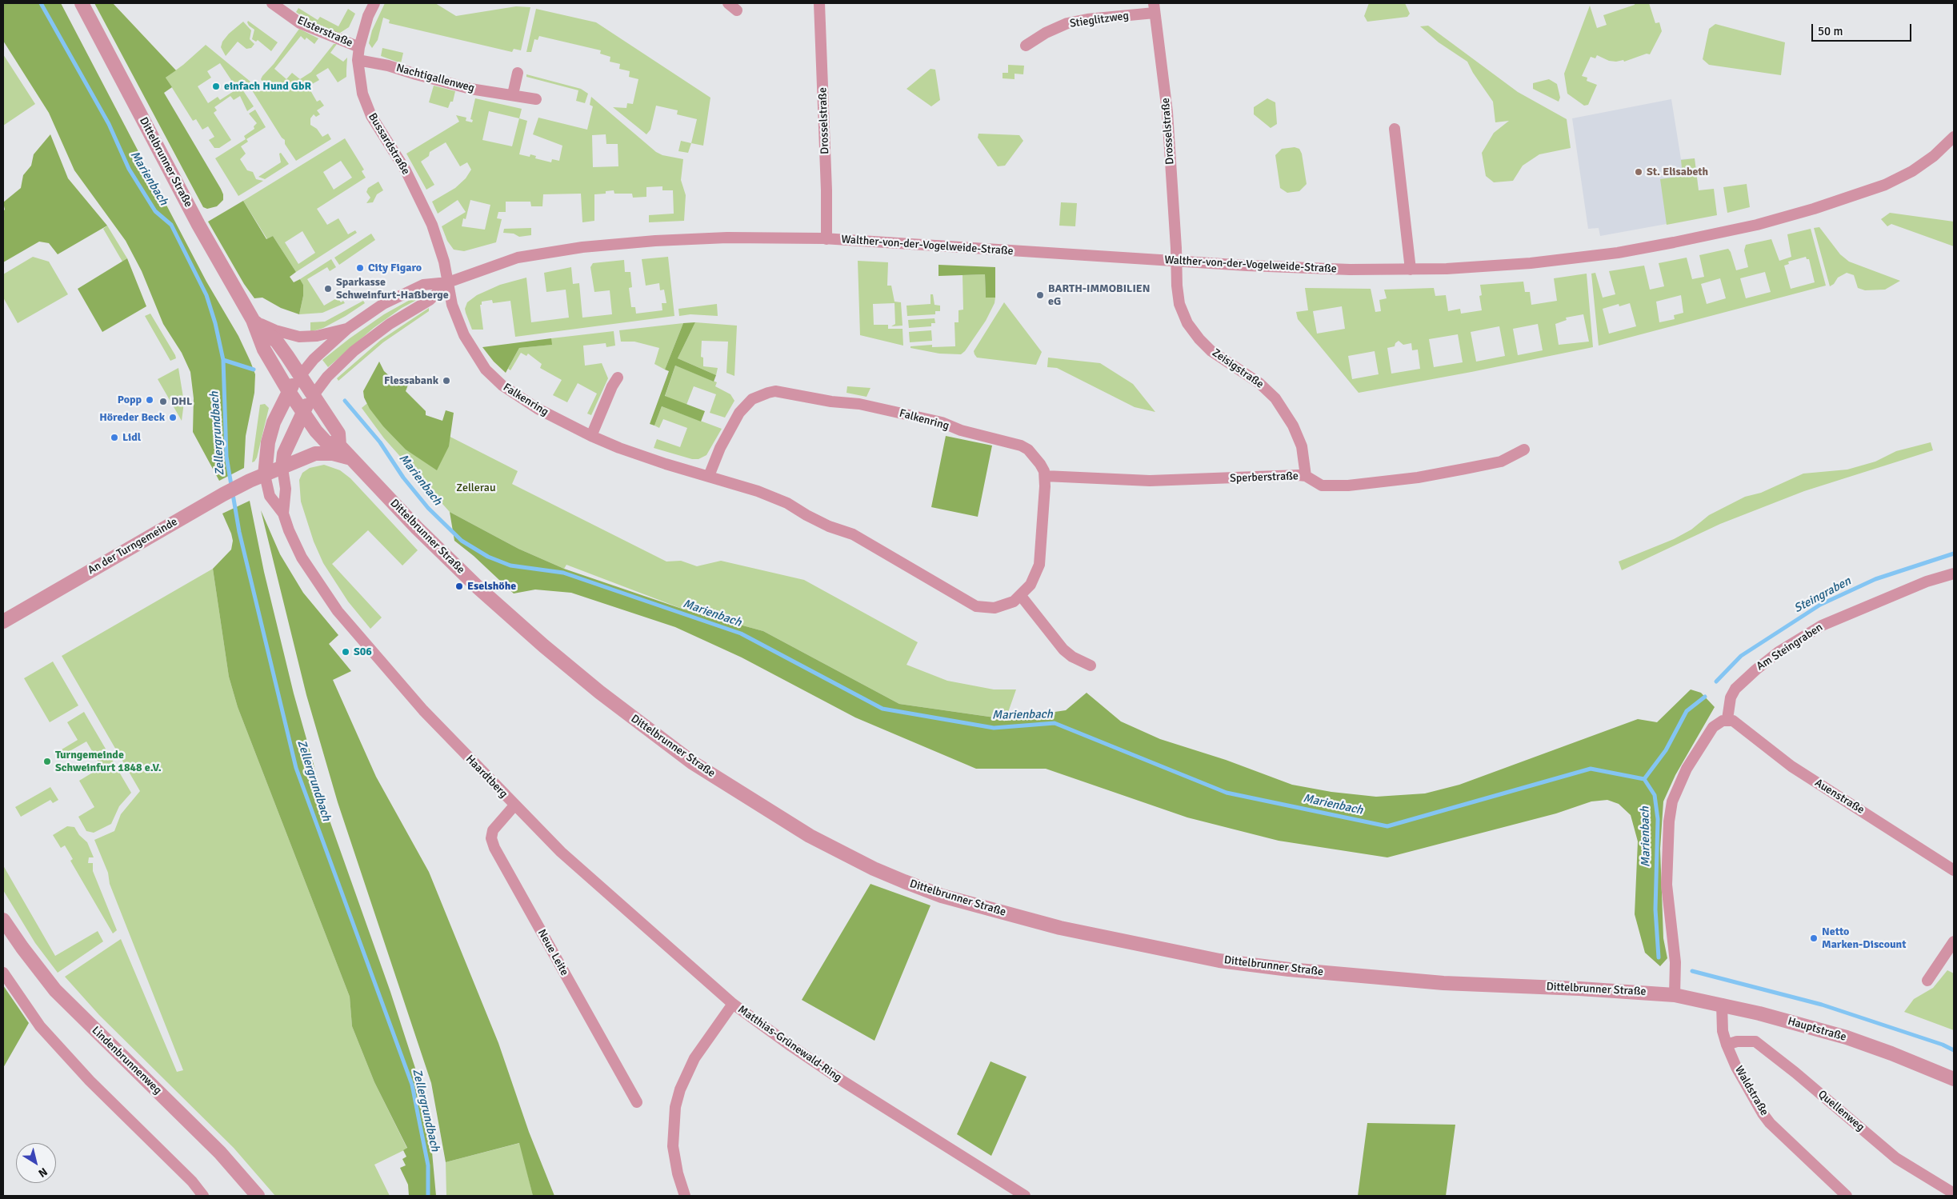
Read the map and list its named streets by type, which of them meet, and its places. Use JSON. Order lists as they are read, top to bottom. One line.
{"streets":{"street":["Stieglitzweg","Elsterstraße","Nachtigallenweg","Drosselstraße","Bussardstraße","Dittelbrunner Straße","Walther-von-der-Vogelweide-Straße","Zeisigstraße","Falkenring","Sperberstraße","An der Turngemeinde","Am Steingraben","Haardtberg","Auenstraße","Neue Leite","Hauptstraße","Matthias-Grünewald-Ring","Lindenbrunnenweg","Waldstraße","Quellenweg"]},"crossings":[["Stieglitzweg","Drosselstraße"],["Elsterstraße","Bussardstraße"],["Nachtigallenweg","Bussardstraße"],["Drosselstraße","Walther-von-der-Vogelweide-Straße"],["Drosselstraße","Zeisigstraße"],["Bussardstraße","Walther-von-der-Vogelweide-Straße"],["Bussardstraße","Falkenring"],["Dittelbrunner Straße","Walther-von-der-Vogelweide-Straße"],["Dittelbrunner Straße","An der Turngemeinde"],["Dittelbrunner Straße","Hauptstraße"],["Walther-von-der-Vogelweide-Straße","Zeisigstraße"],["Walther-von-der-Vogelweide-Straße","Falkenring"],["Zeisigstraße","Sperberstraße"],["Falkenring","Sperberstraße"],["An der Turngemeinde","Haardtberg"],["Am Steingraben","Auenstraße"],["Haardtberg","Neue Leite"],["Haardtberg","Matthias-Grünewald-Ring"],["Hauptstraße","Waldstraße"],["Waldstraße","Quellenweg"]],"water":["Marienbach","Zellergrundbach","Steingraben"],"parks":["Zellerau"],"places":["einfach Hund GbR","St. Elisabeth","City Figaro","Sparkasse Schweinfurt-Haßberge","BARTH-IMMOBILIEN eG","Flessabank","Popp","DHL","Höreder Beck","Lidl","Eselshöhe","S06","Turngemeinde Schweinfurt 1848 e.V.","Netto Marken-Discount"],"scale_bar":"50 m","north":"bottom right"}
